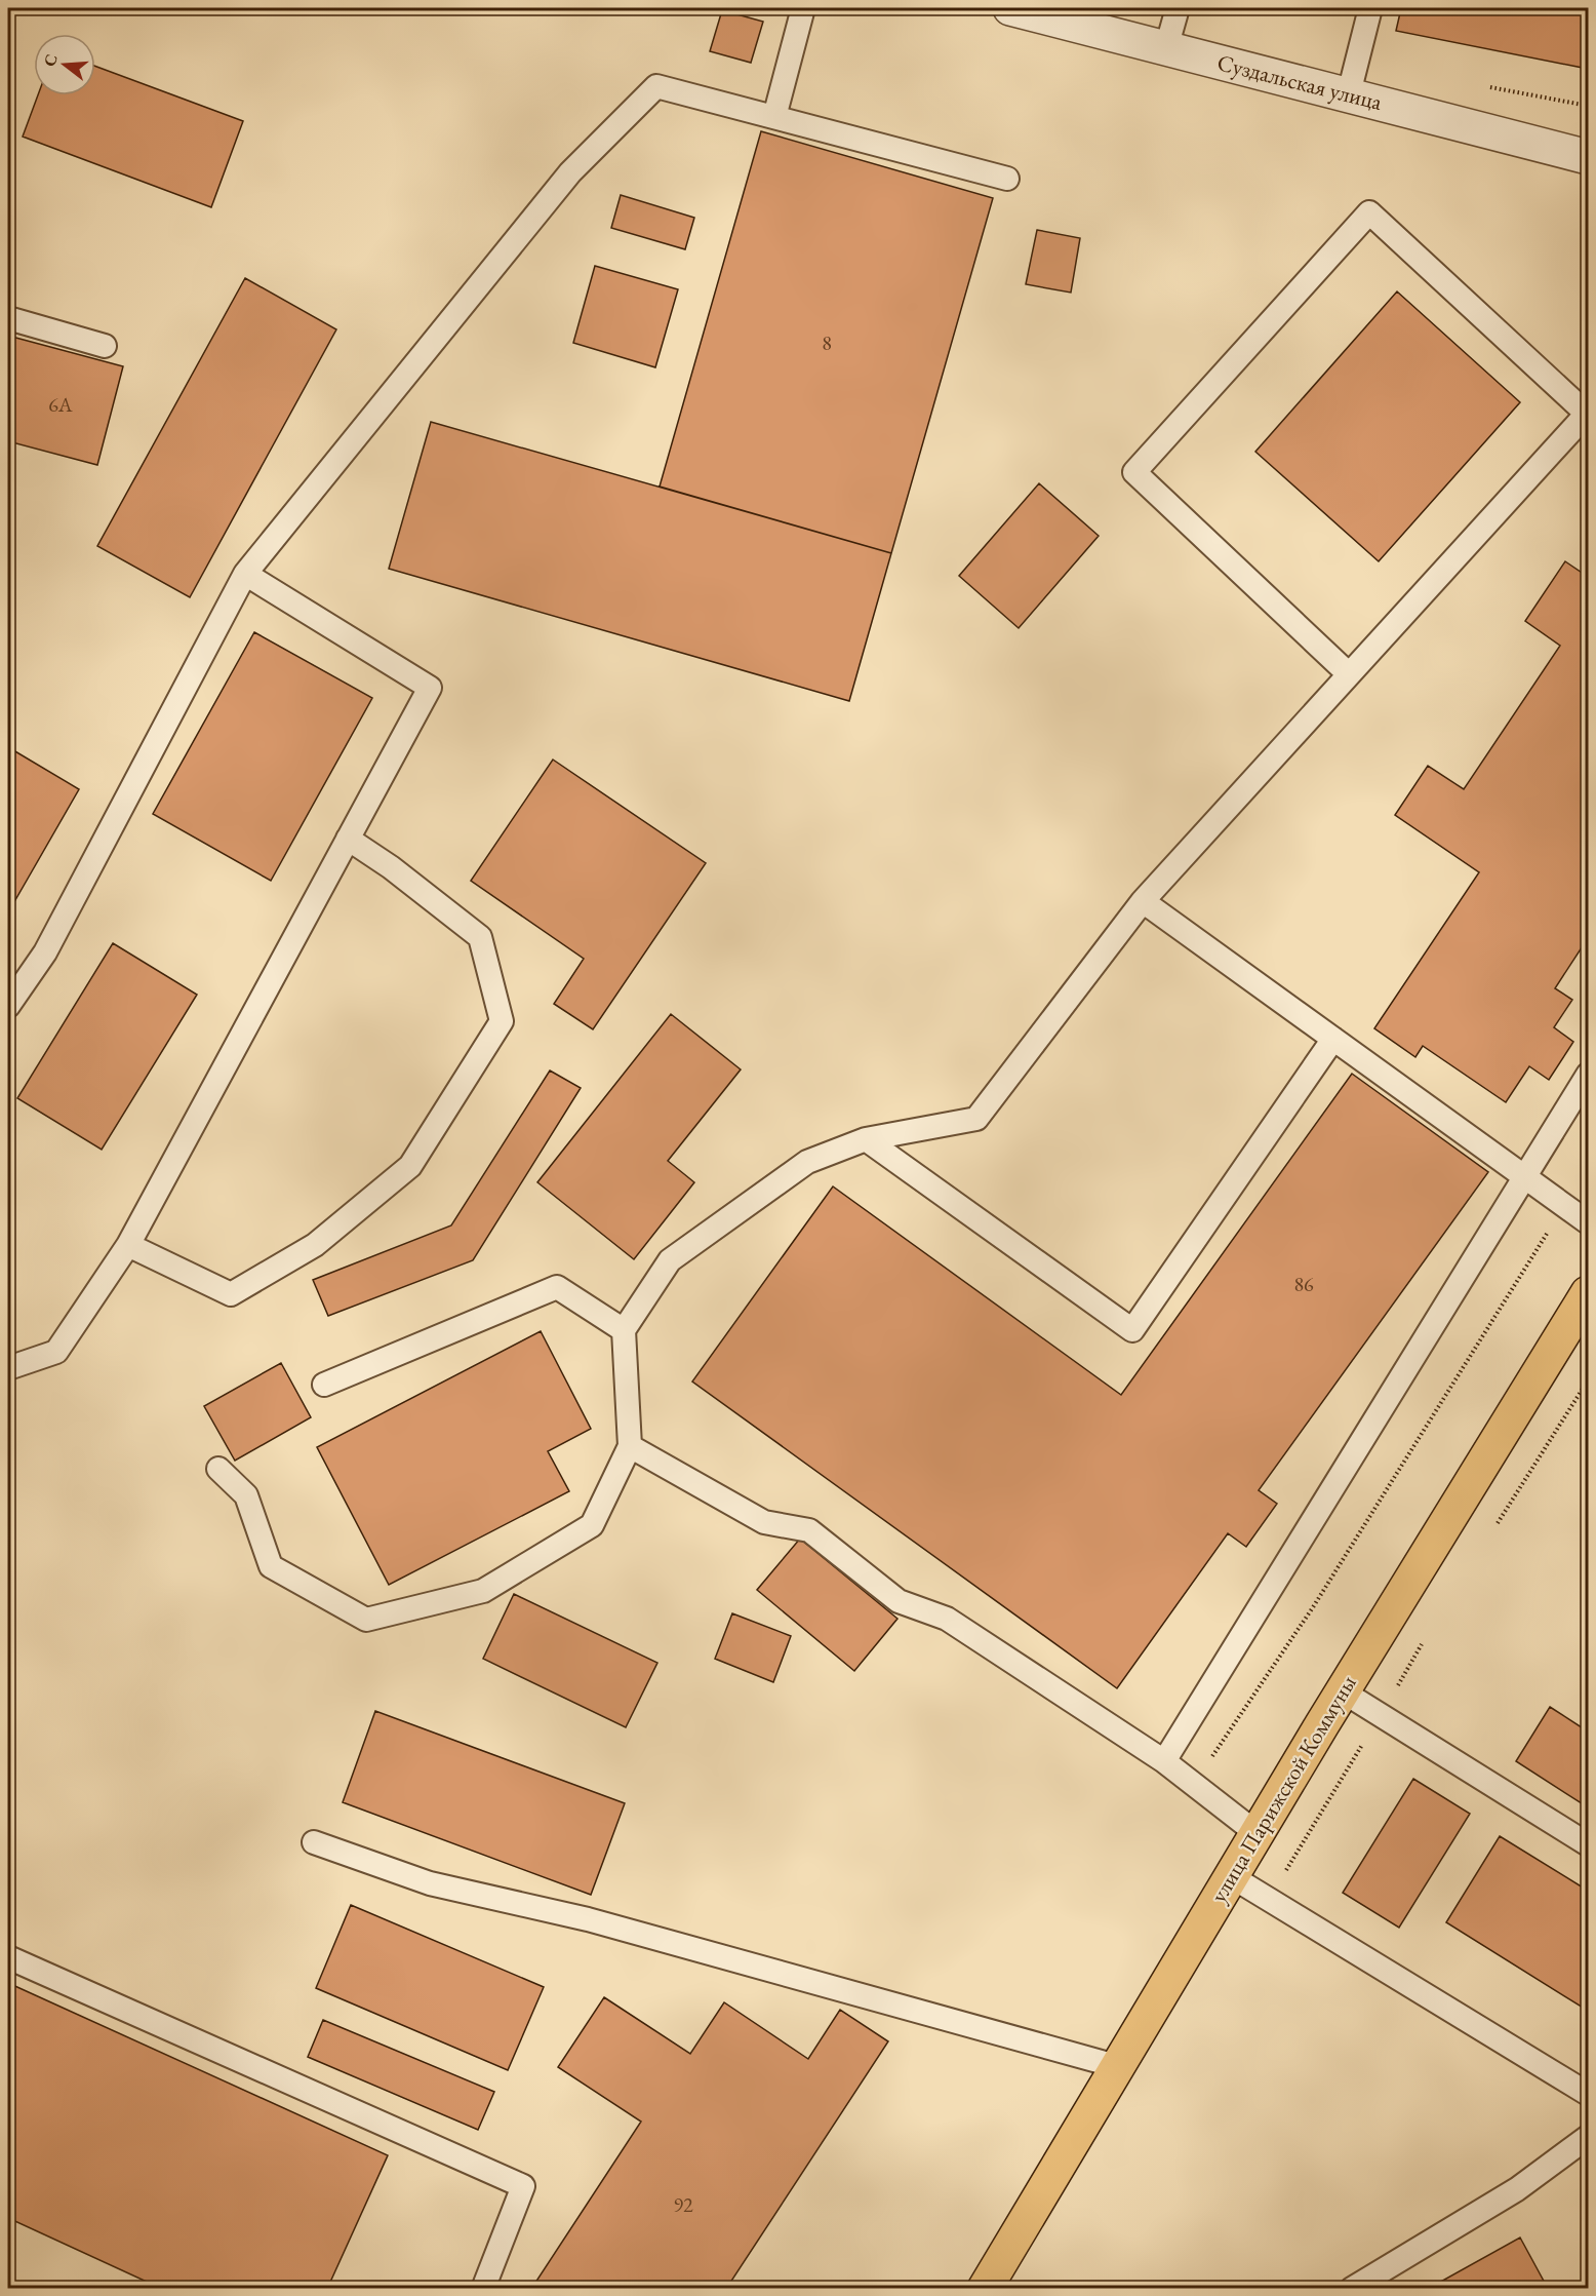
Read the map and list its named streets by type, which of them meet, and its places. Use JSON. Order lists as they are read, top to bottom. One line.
{"streets":{"main road":["улица Парижской Коммуны"],"street":["Суздальская улица"]},"house_numbers":["8","6А","86","92"],"north":"left"}
